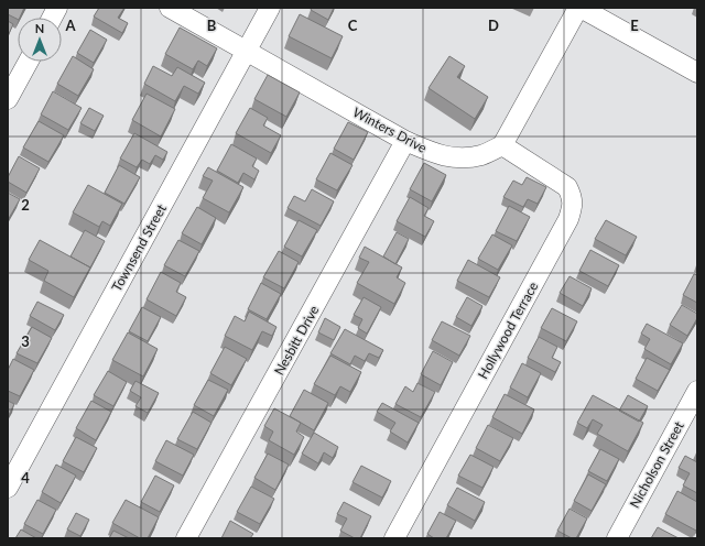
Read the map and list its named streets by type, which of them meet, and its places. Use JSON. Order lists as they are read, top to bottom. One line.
{"streets":{"street":["Winters Drive","Townsend Street","Hollywood Terrace","Nesbitt Drive","Nicholson Street"]},"crossings":[["Winters Drive","Townsend Street"],["Winters Drive","Hollywood Terrace"],["Winters Drive","Nesbitt Drive"]],"north":"top","grid":{"columns":["A","B","C","D","E"],"rows":["2","3","4"]}}
